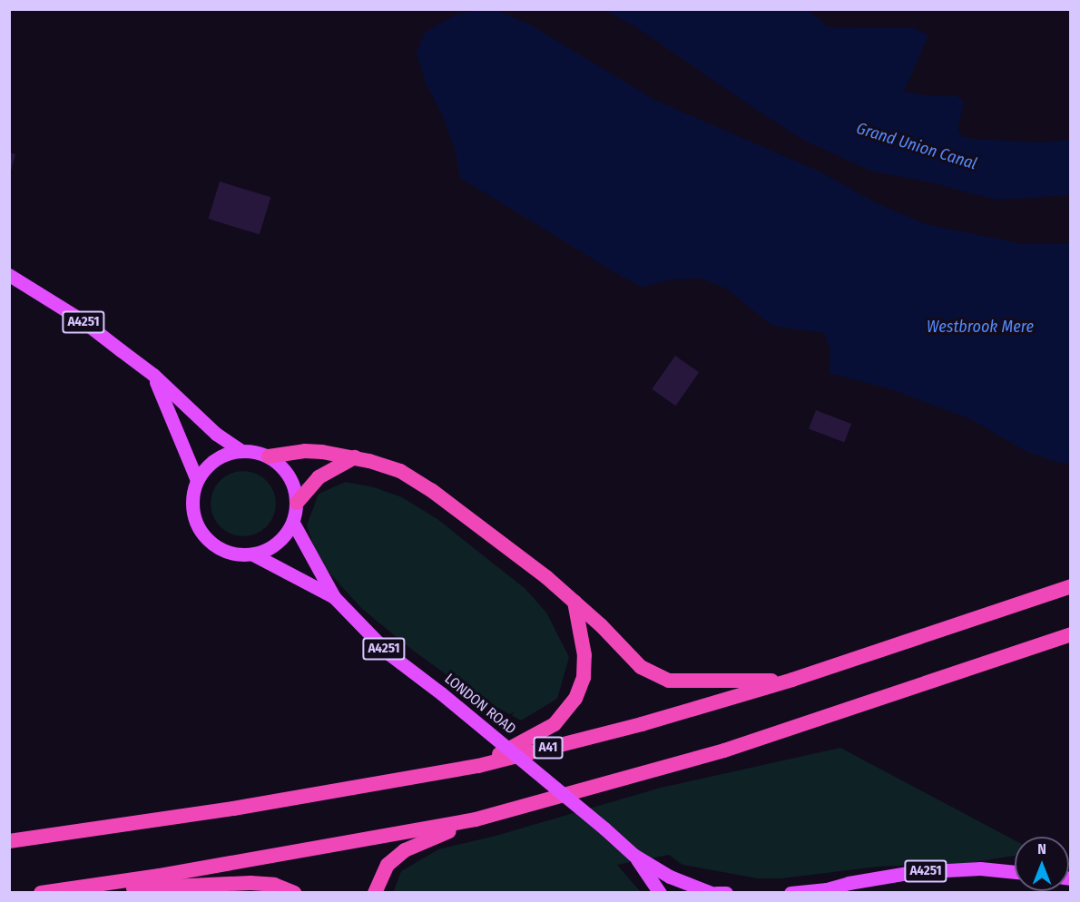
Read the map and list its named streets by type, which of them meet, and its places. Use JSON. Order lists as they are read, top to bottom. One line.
{"streets":{"highway":["A41"],"main road":["A4251","LONDON ROAD"]},"crossings":[["A4251","LONDON ROAD"]],"water":["Grand Union Canal","Westbrook Mere"],"north":"top"}
